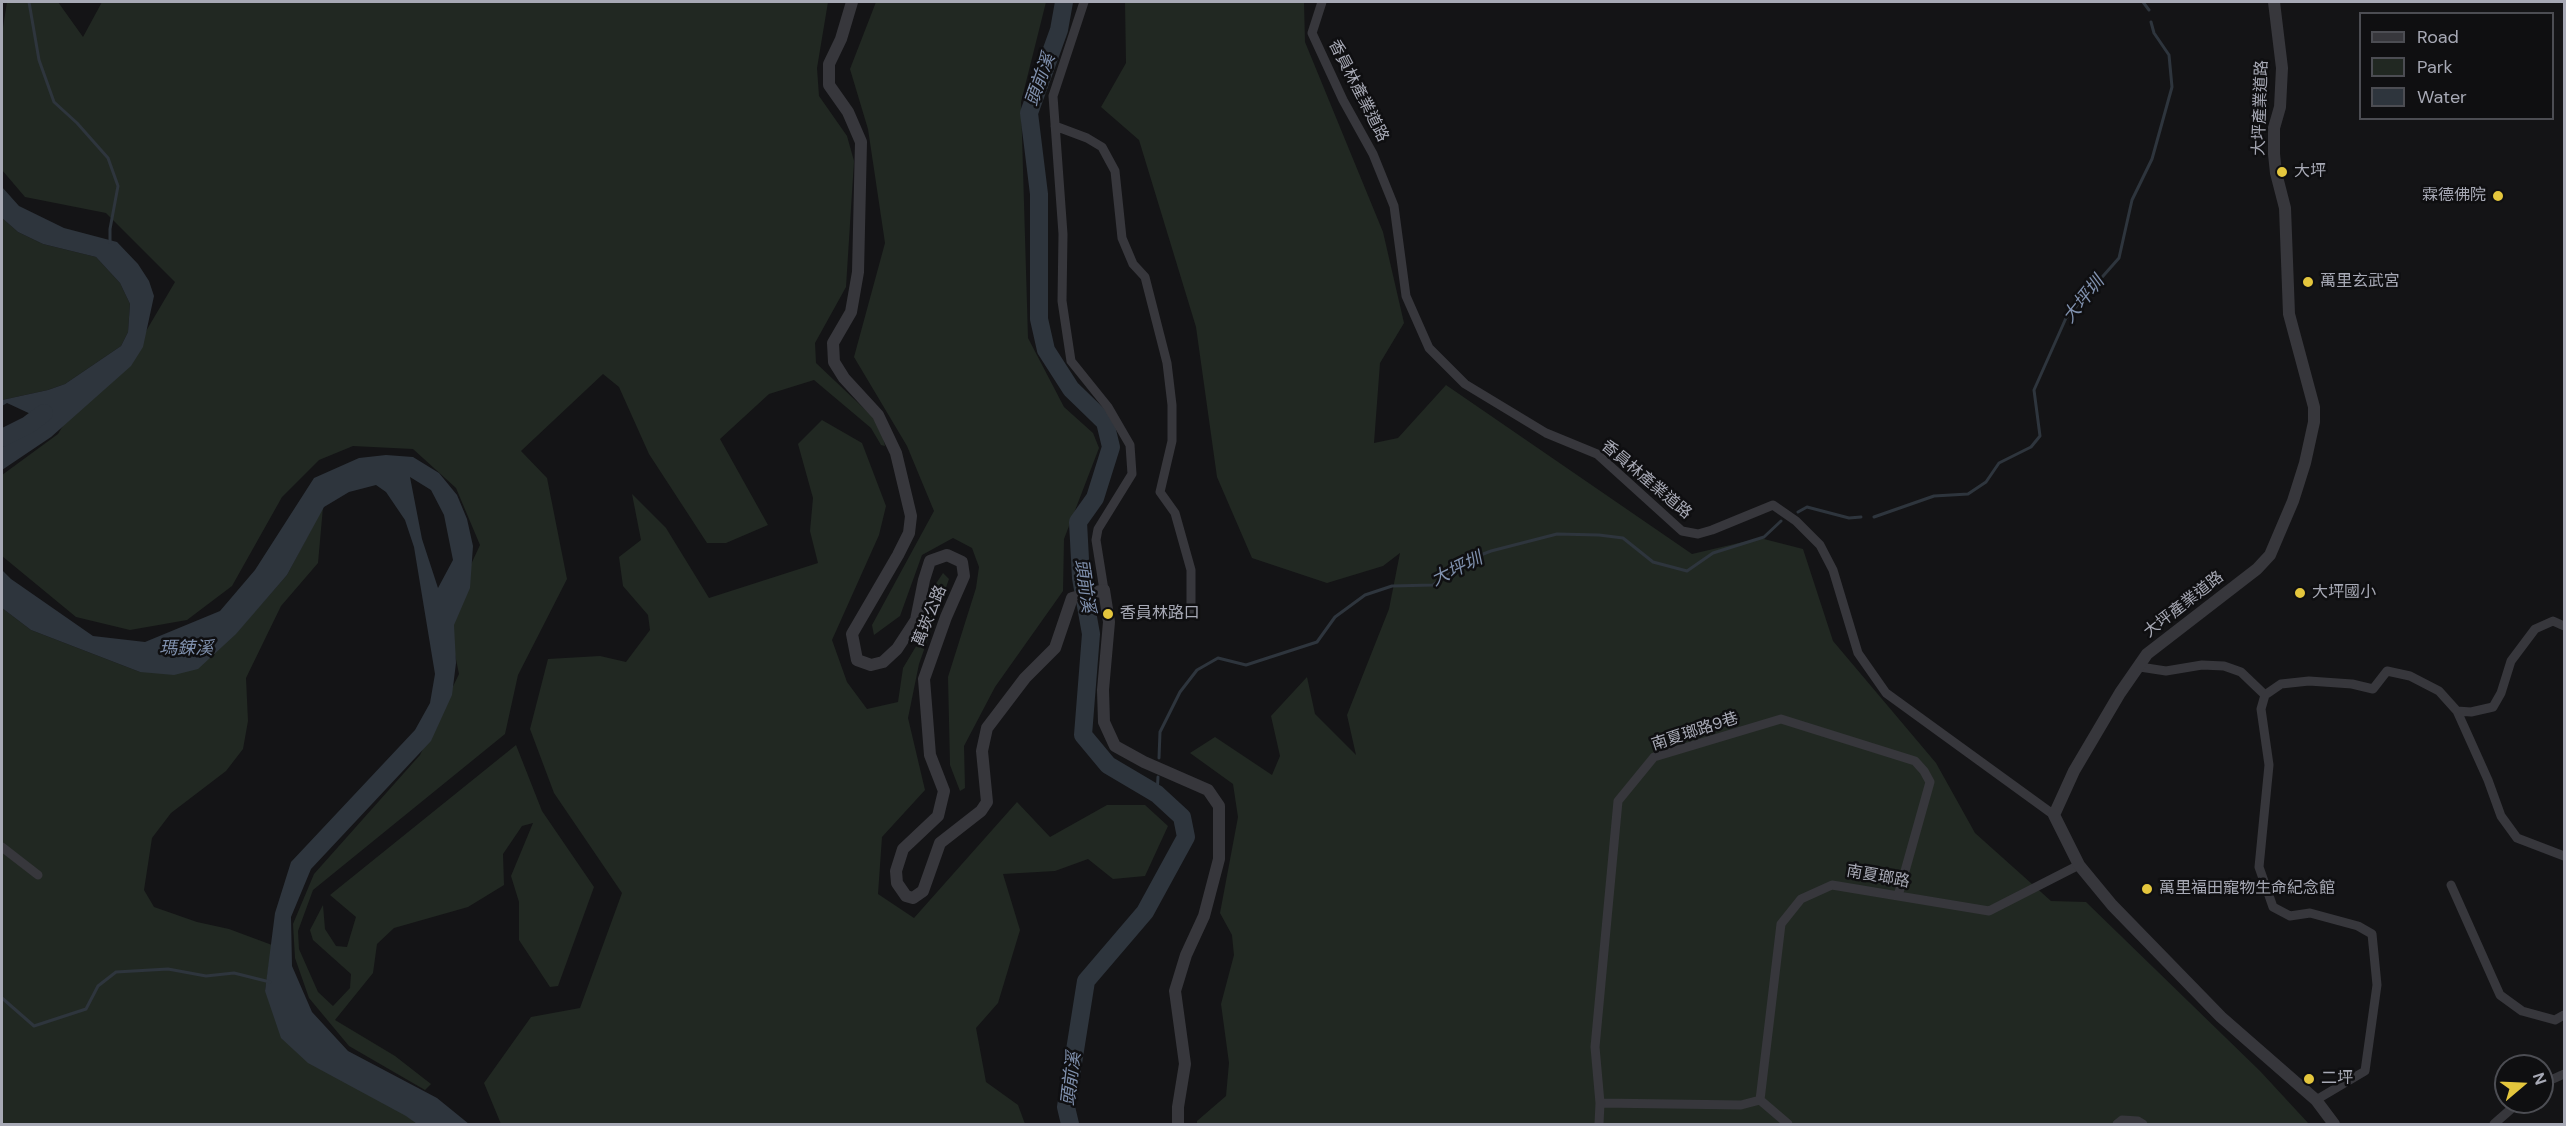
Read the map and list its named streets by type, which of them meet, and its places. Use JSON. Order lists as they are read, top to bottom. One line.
{"streets":{"street":["香員林產業道路","大坪產業道路","萬崁公路","南夏瑯路9巷","南夏瑯路"]},"crossings":[["香員林產業道路","大坪產業道路"],["南夏瑯路9巷","南夏瑯路"]],"water":["頭前溪","大坪圳","瑪鋉溪"],"places":["大坪","霖德佛院","萬里玄武宮","大坪國小","香員林路口","萬里福田寵物生命紀念館","二坪"],"legend":["Road","Park","Water"],"north":"right"}
